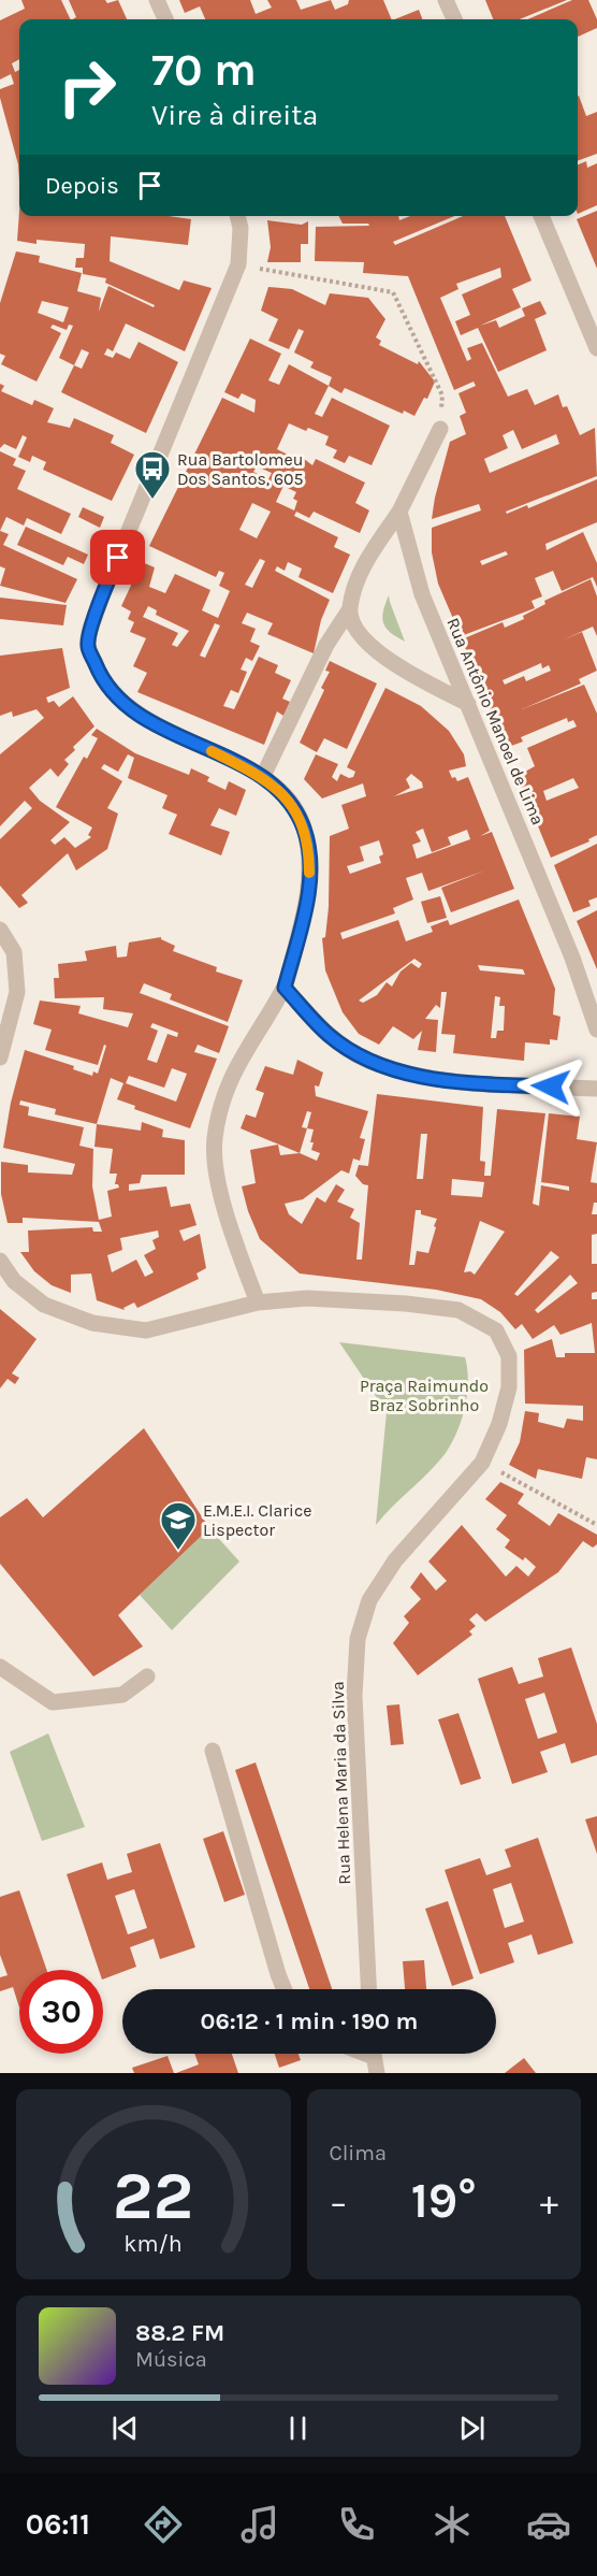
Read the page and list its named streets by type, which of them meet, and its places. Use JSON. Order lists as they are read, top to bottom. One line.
{"streets":{"street":["Rua Antônio Manoel de Lima","Rua Helena Maria da Silva"]},"parks":["Praça Raimundo Braz Sobrinho"],"places":{"bus stop":["Rua Bartolomeu Dos Santos, 605"],"school or university":["E.M.E.I. Clarice Lispector"]},"page":{"turn":["70 m","Vire à direita"],"then":"Depois","limit":"30","trip":"06:12 · 1 min · 190 m","tile":"Clima","heat":["−","19°","+"],"song":["88.2 FM","Música"],"tabs":"06:11","gauge":["22","km/h"]}}
